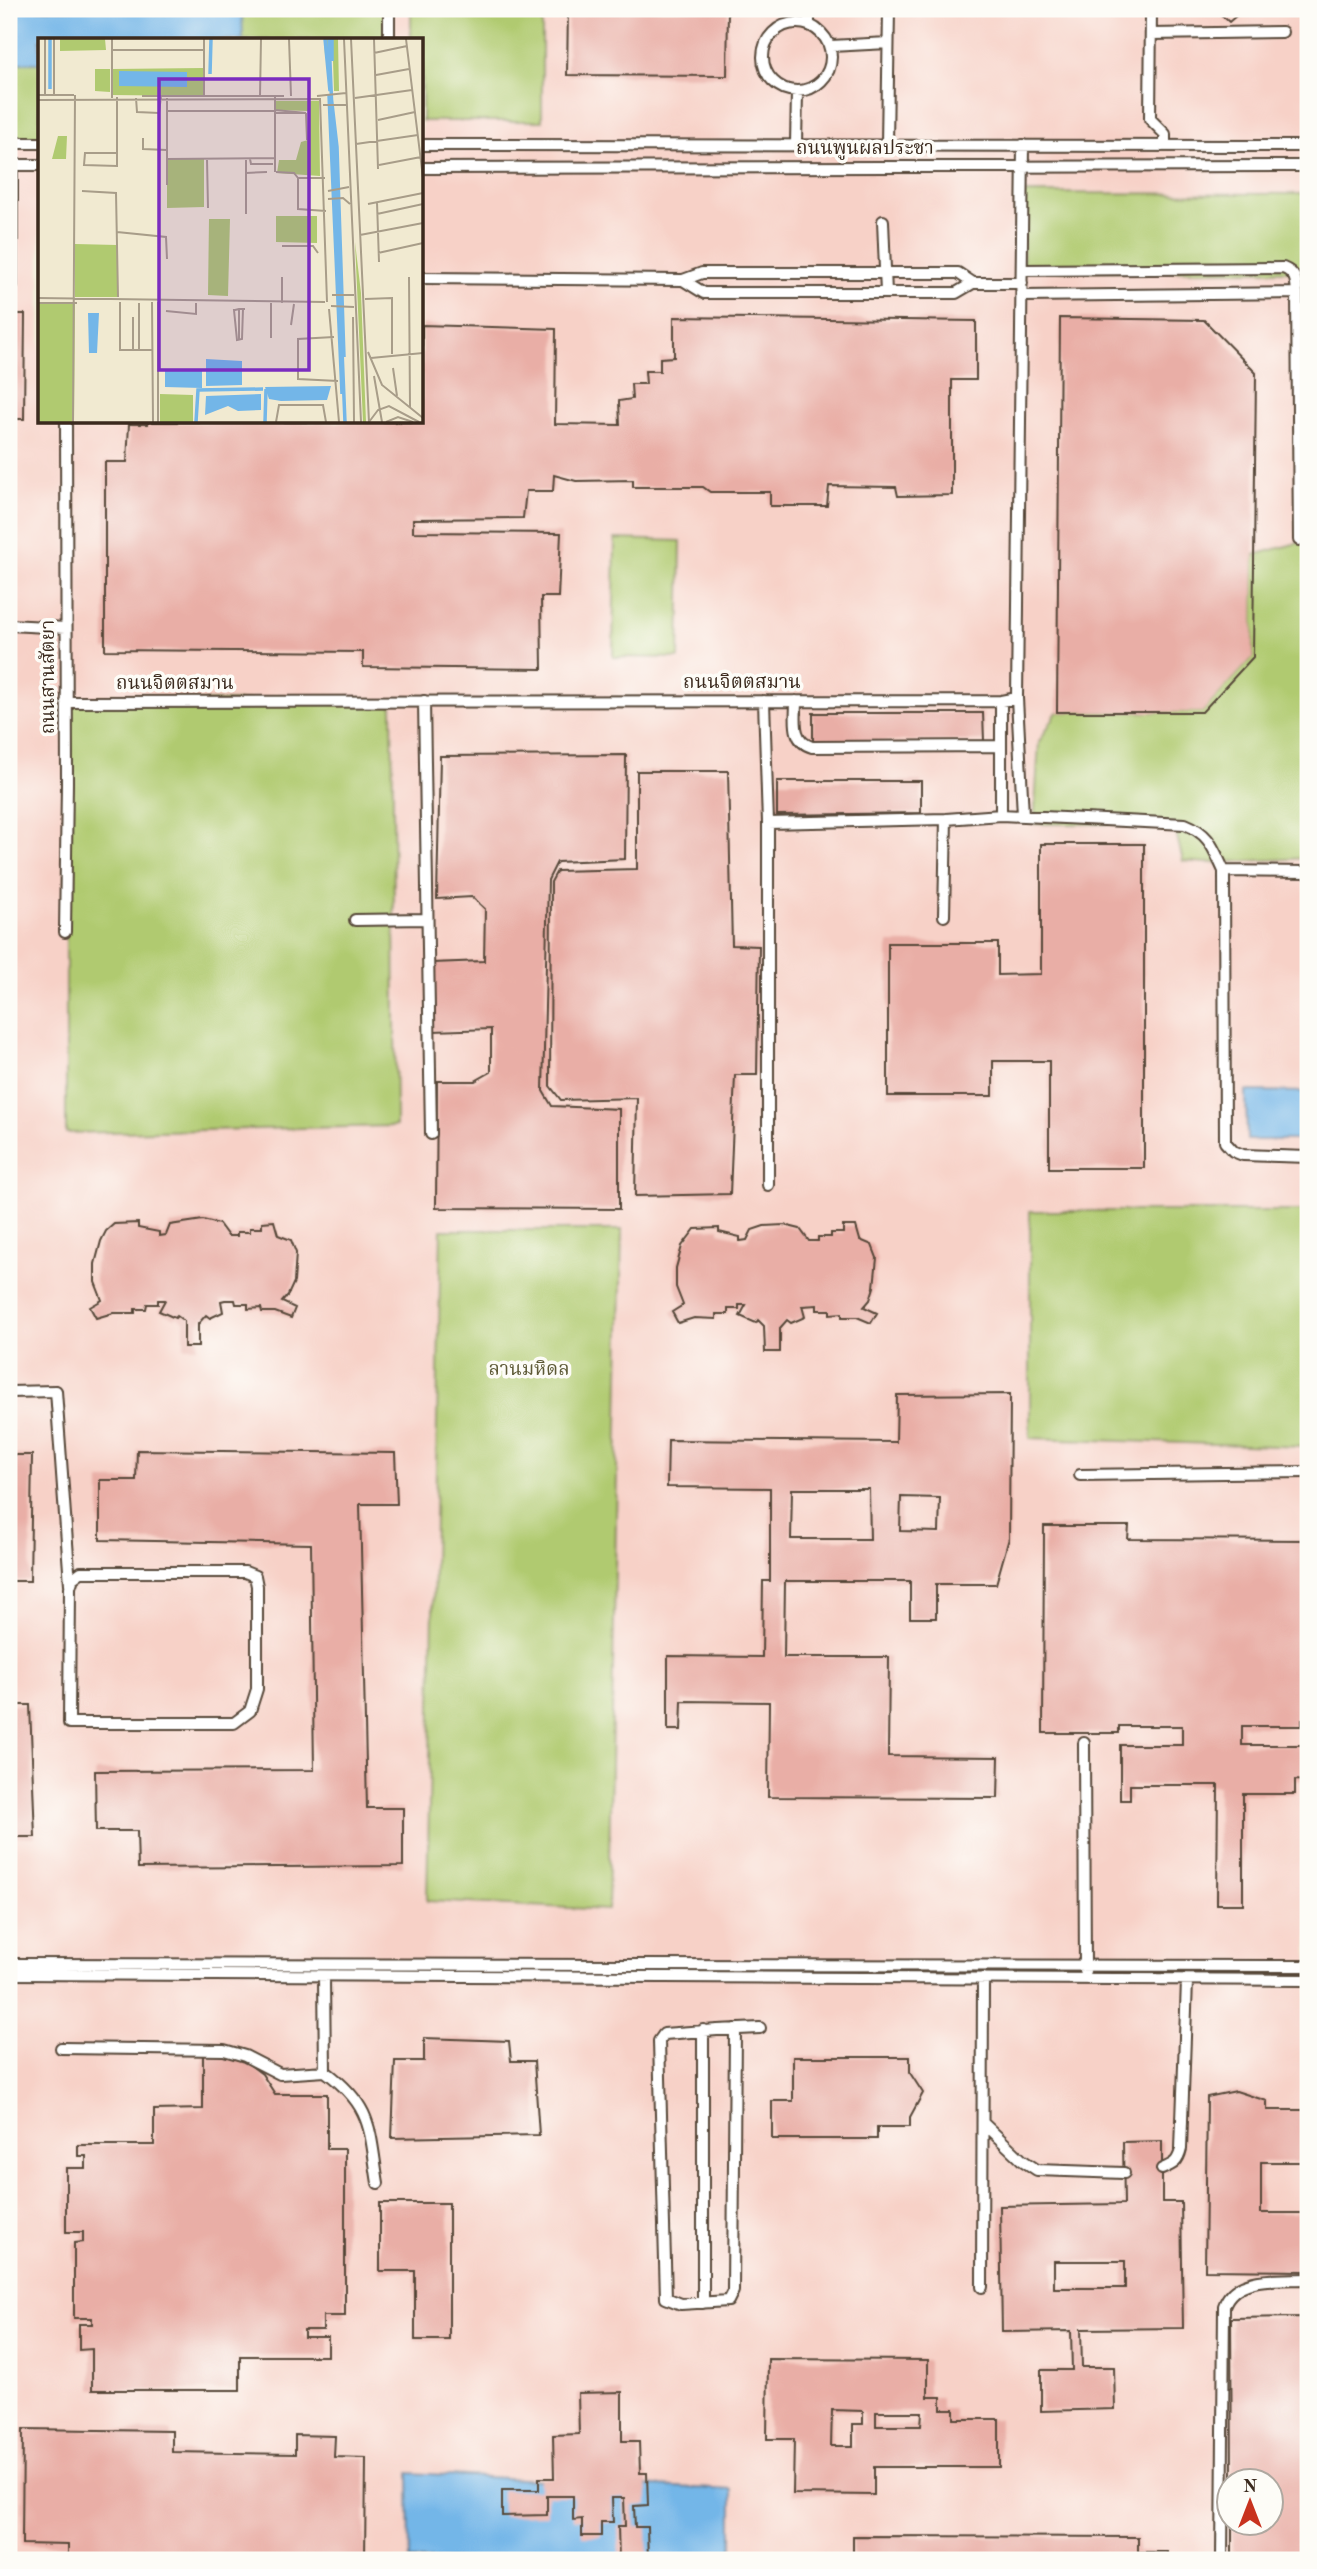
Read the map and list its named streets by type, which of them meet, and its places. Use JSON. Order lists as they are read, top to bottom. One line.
{"streets":{"lane":["ถนนพูนผลประชา","ถนนสานสัตยา","ถนนจิตตสมาน"]},"crossings":[["ถนนสานสัตยา","ถนนจิตตสมาน"]],"parks":["ลานมหิดล"],"north":"top"}
